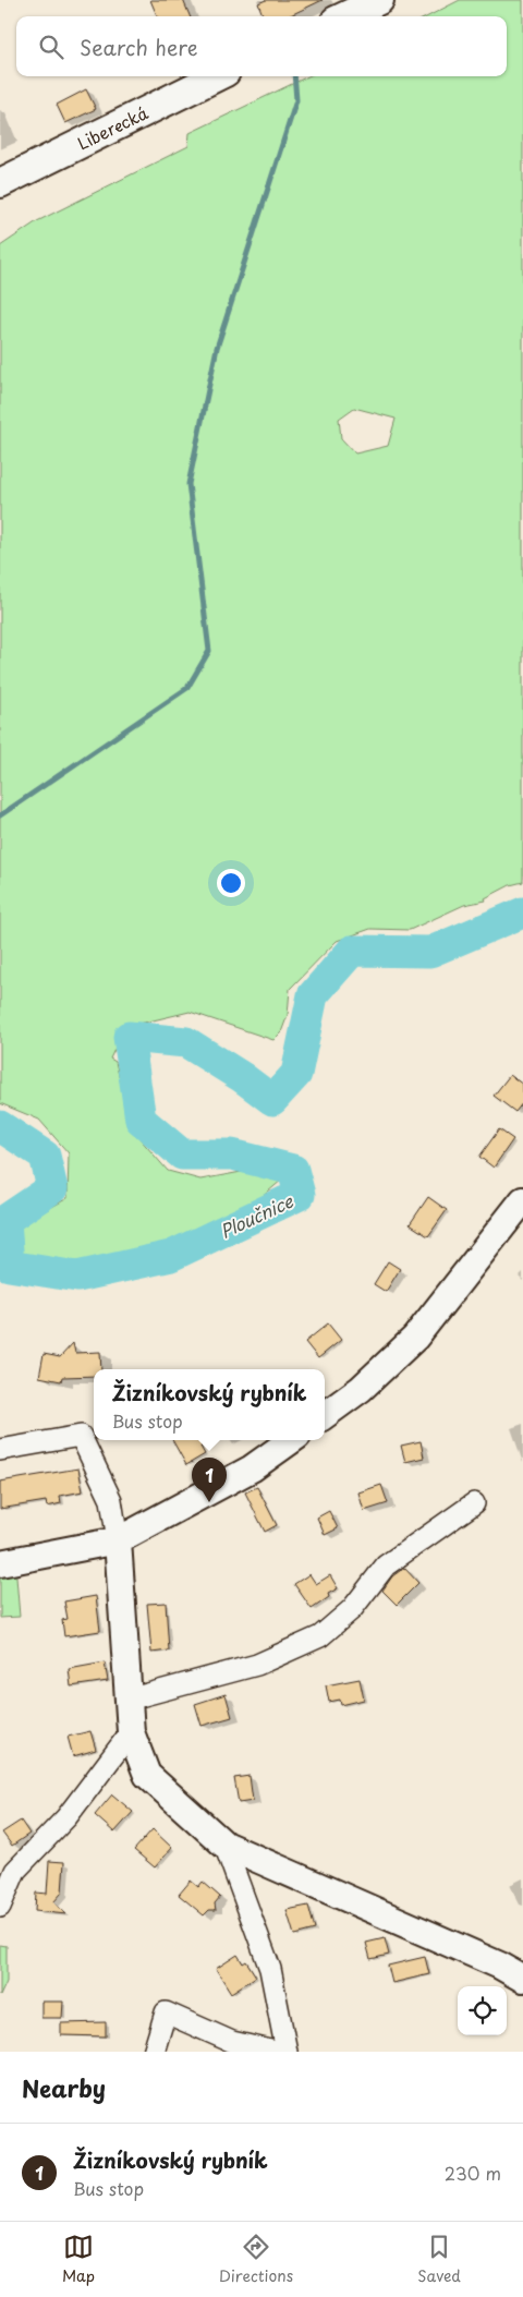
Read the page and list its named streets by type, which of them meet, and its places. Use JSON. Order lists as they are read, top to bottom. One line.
{"streets":{"main road":["Liberecká"]},"water":["Ploučnice"],"page":{"search":"Search here","popup":["Žizníkovský rybník","Bus stop"],"pins":"1","heading":"Nearby","list":[{"mark":"1","name":"Žizníkovský rybník","note":"Bus stop","value":"230 m"}],"nav":["Map","Directions","Saved"]}}
